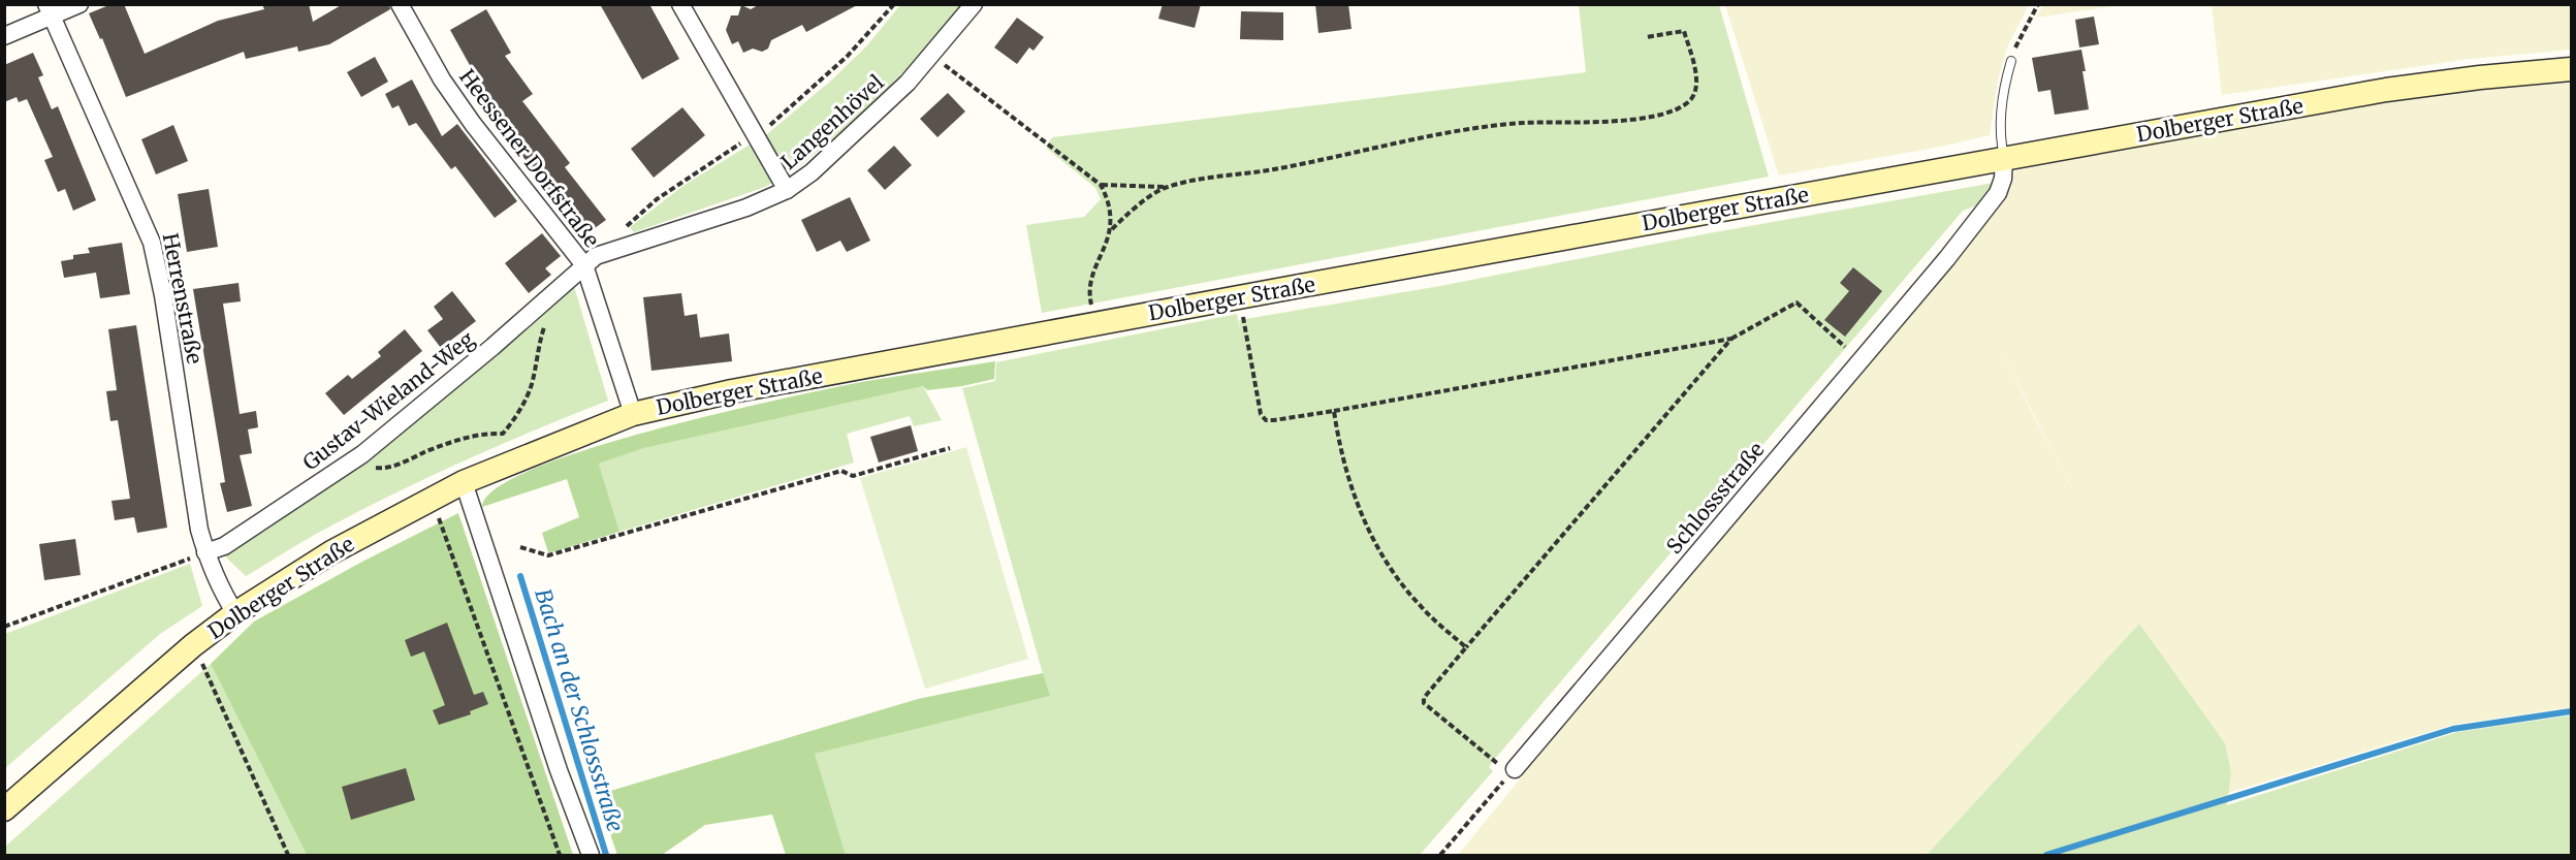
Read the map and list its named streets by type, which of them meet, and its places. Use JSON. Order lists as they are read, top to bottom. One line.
{"streets":{"main road":["Dolberger Straße"],"street":["Langenhövel","Heessener Dorfstraße","Herrenstraße","Gustav-Wieland-Weg","Schlossstraße"]},"crossings":[["Dolberger Straße","Heessener Dorfstraße"],["Dolberger Straße","Herrenstraße"],["Dolberger Straße","Schlossstraße"],["Langenhövel","Heessener Dorfstraße"],["Langenhövel","Gustav-Wieland-Weg"],["Heessener Dorfstraße","Gustav-Wieland-Weg"],["Herrenstraße","Gustav-Wieland-Weg"]],"water":["Bach an der Schlossstraße"]}
